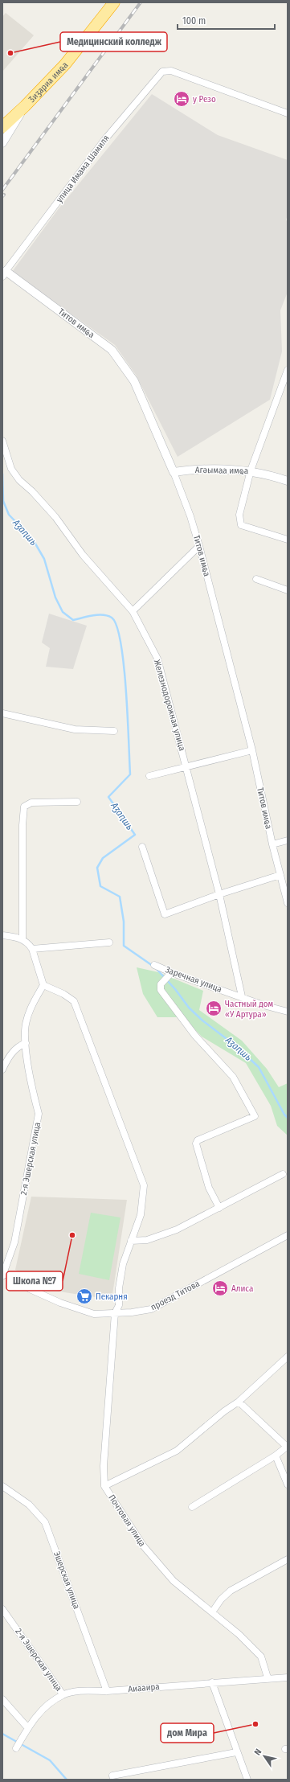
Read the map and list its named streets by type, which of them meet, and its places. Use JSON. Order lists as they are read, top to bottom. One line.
{"streets":{"highway":["Ӡиӡариа имҩа"],"street":["улица Имама Шамиля","Титов имҩа","Агәымаа имҩа","Железнодорожная улица","Заречная улица","2-я Эшерская улица","проезд Титова","Почтовая улица","Эшерская улица","Аиааира"]},"crossings":[["улица Имама Шамиля","Титов имҩа"],["Титов имҩа","Агәымаа имҩа"],["Железнодорожная улица","Заречная улица"],["2-я Эшерская улица","проезд Титова"],["2-я Эшерская улица","Почтовая улица"],["2-я Эшерская улица","Аиааира"],["проезд Титова","Почтовая улица"],["Почтовая улица","Аиааира"],["Эшерская улица","Аиааира"]],"water":["Аӡаԥшь"],"places":{"other":["Медицинский колледж","Школа №7","дом Мира"],"hotel":["у Резо","Частный дом «У Артура»","Алиса"],"supermarket":["Пекарня"]},"scale_bar":"100 m","north":"top left"}
